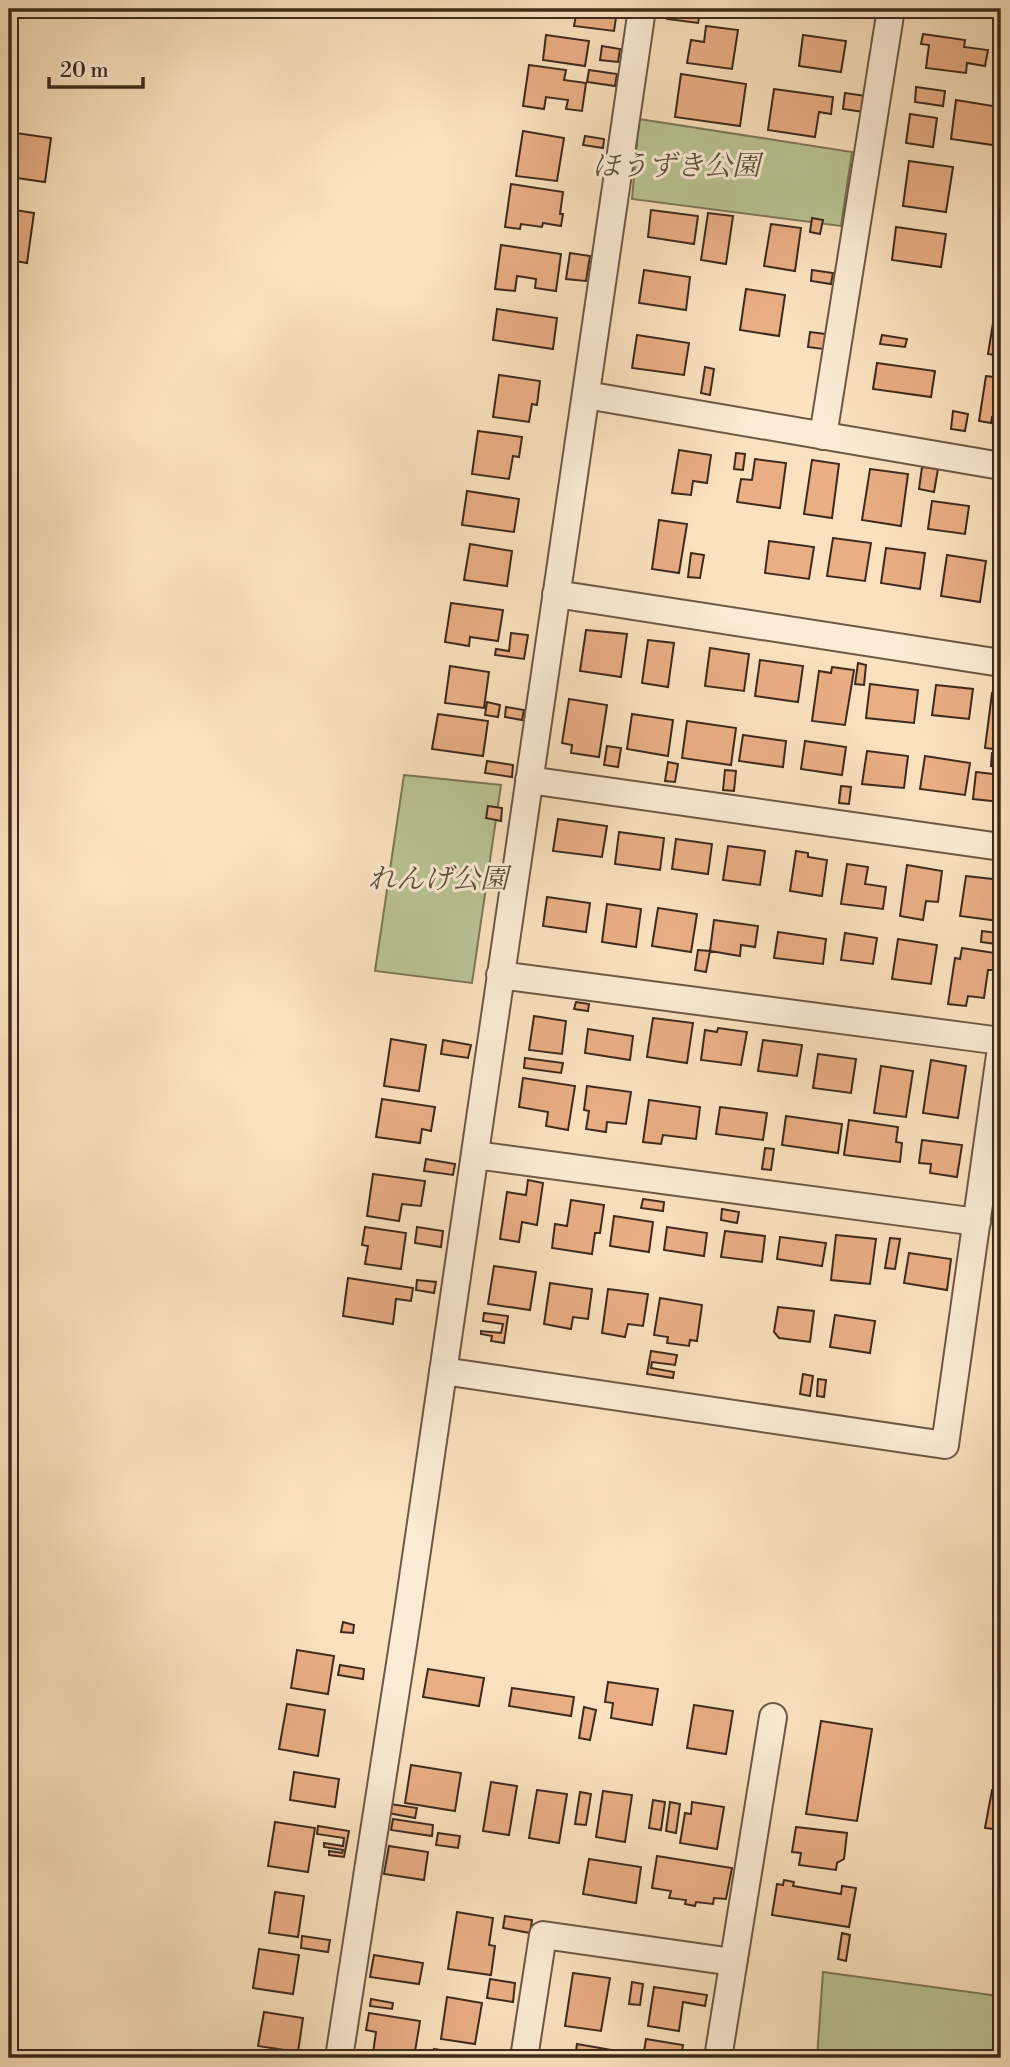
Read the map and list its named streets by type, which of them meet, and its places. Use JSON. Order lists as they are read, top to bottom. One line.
{"parks":["ほうずき公園","れんげ公園"],"scale_bar":"20 m"}
